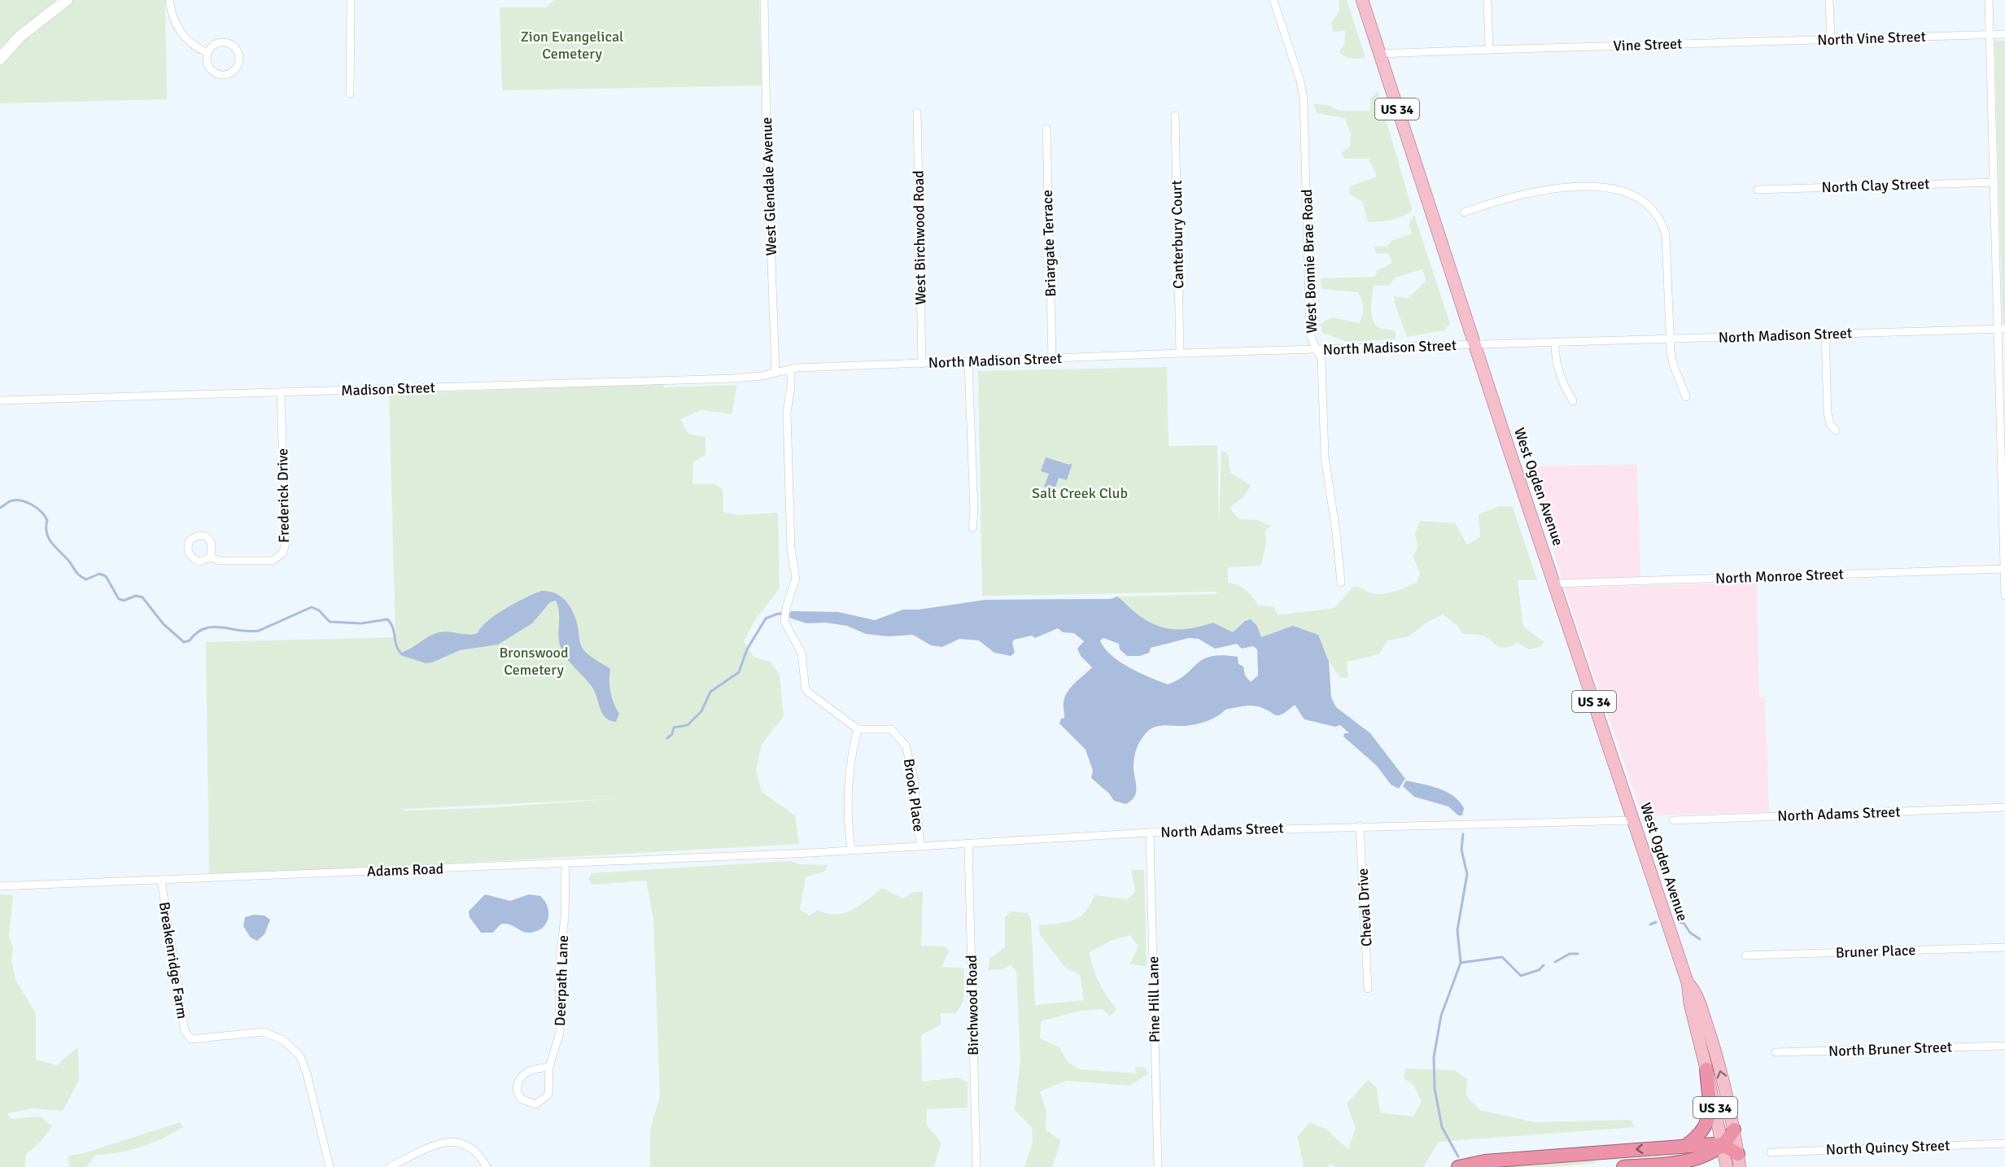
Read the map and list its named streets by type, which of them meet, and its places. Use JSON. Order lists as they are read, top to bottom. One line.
{"streets":{"main road":["US 34","West Ogden Avenue"],"street":["North Vine Street","Vine Street","North Clay Street","West Glendale Avenue","Canterbury Court","West Birchwood Road","Briargate Terrace","West Bonnie Brae Road","North Madison Street","Madison Street","Frederick Drive","North Monroe Street","Brook Place","North Adams Street","Adams Road","Cheval Drive","Bruner Place","Breakenridge Farm","Deerpath Lane","Pine Hill Lane","Birchwood Road","North Bruner Street","North Quincy Street"]},"crossings":[["North Vine Street","Vine Street"],["West Glendale Avenue","North Madison Street"],["West Glendale Avenue","Madison Street"],["Canterbury Court","North Madison Street"],["West Birchwood Road","North Madison Street"],["Briargate Terrace","North Madison Street"],["West Bonnie Brae Road","North Madison Street"],["North Madison Street","Madison Street"],["North Madison Street","West Ogden Avenue"],["Madison Street","Frederick Drive"],["West Ogden Avenue","North Monroe Street"],["West Ogden Avenue","North Adams Street"],["Brook Place","North Adams Street"],["North Adams Street","Adams Road"],["North Adams Street","Cheval Drive"],["North Adams Street","Pine Hill Lane"],["North Adams Street","Birchwood Road"],["Adams Road","Breakenridge Farm"],["Adams Road","Deerpath Lane"]],"parks":["Zion Evangelical Cemetery","Salt Creek Club","Bronswood Cemetery"]}
